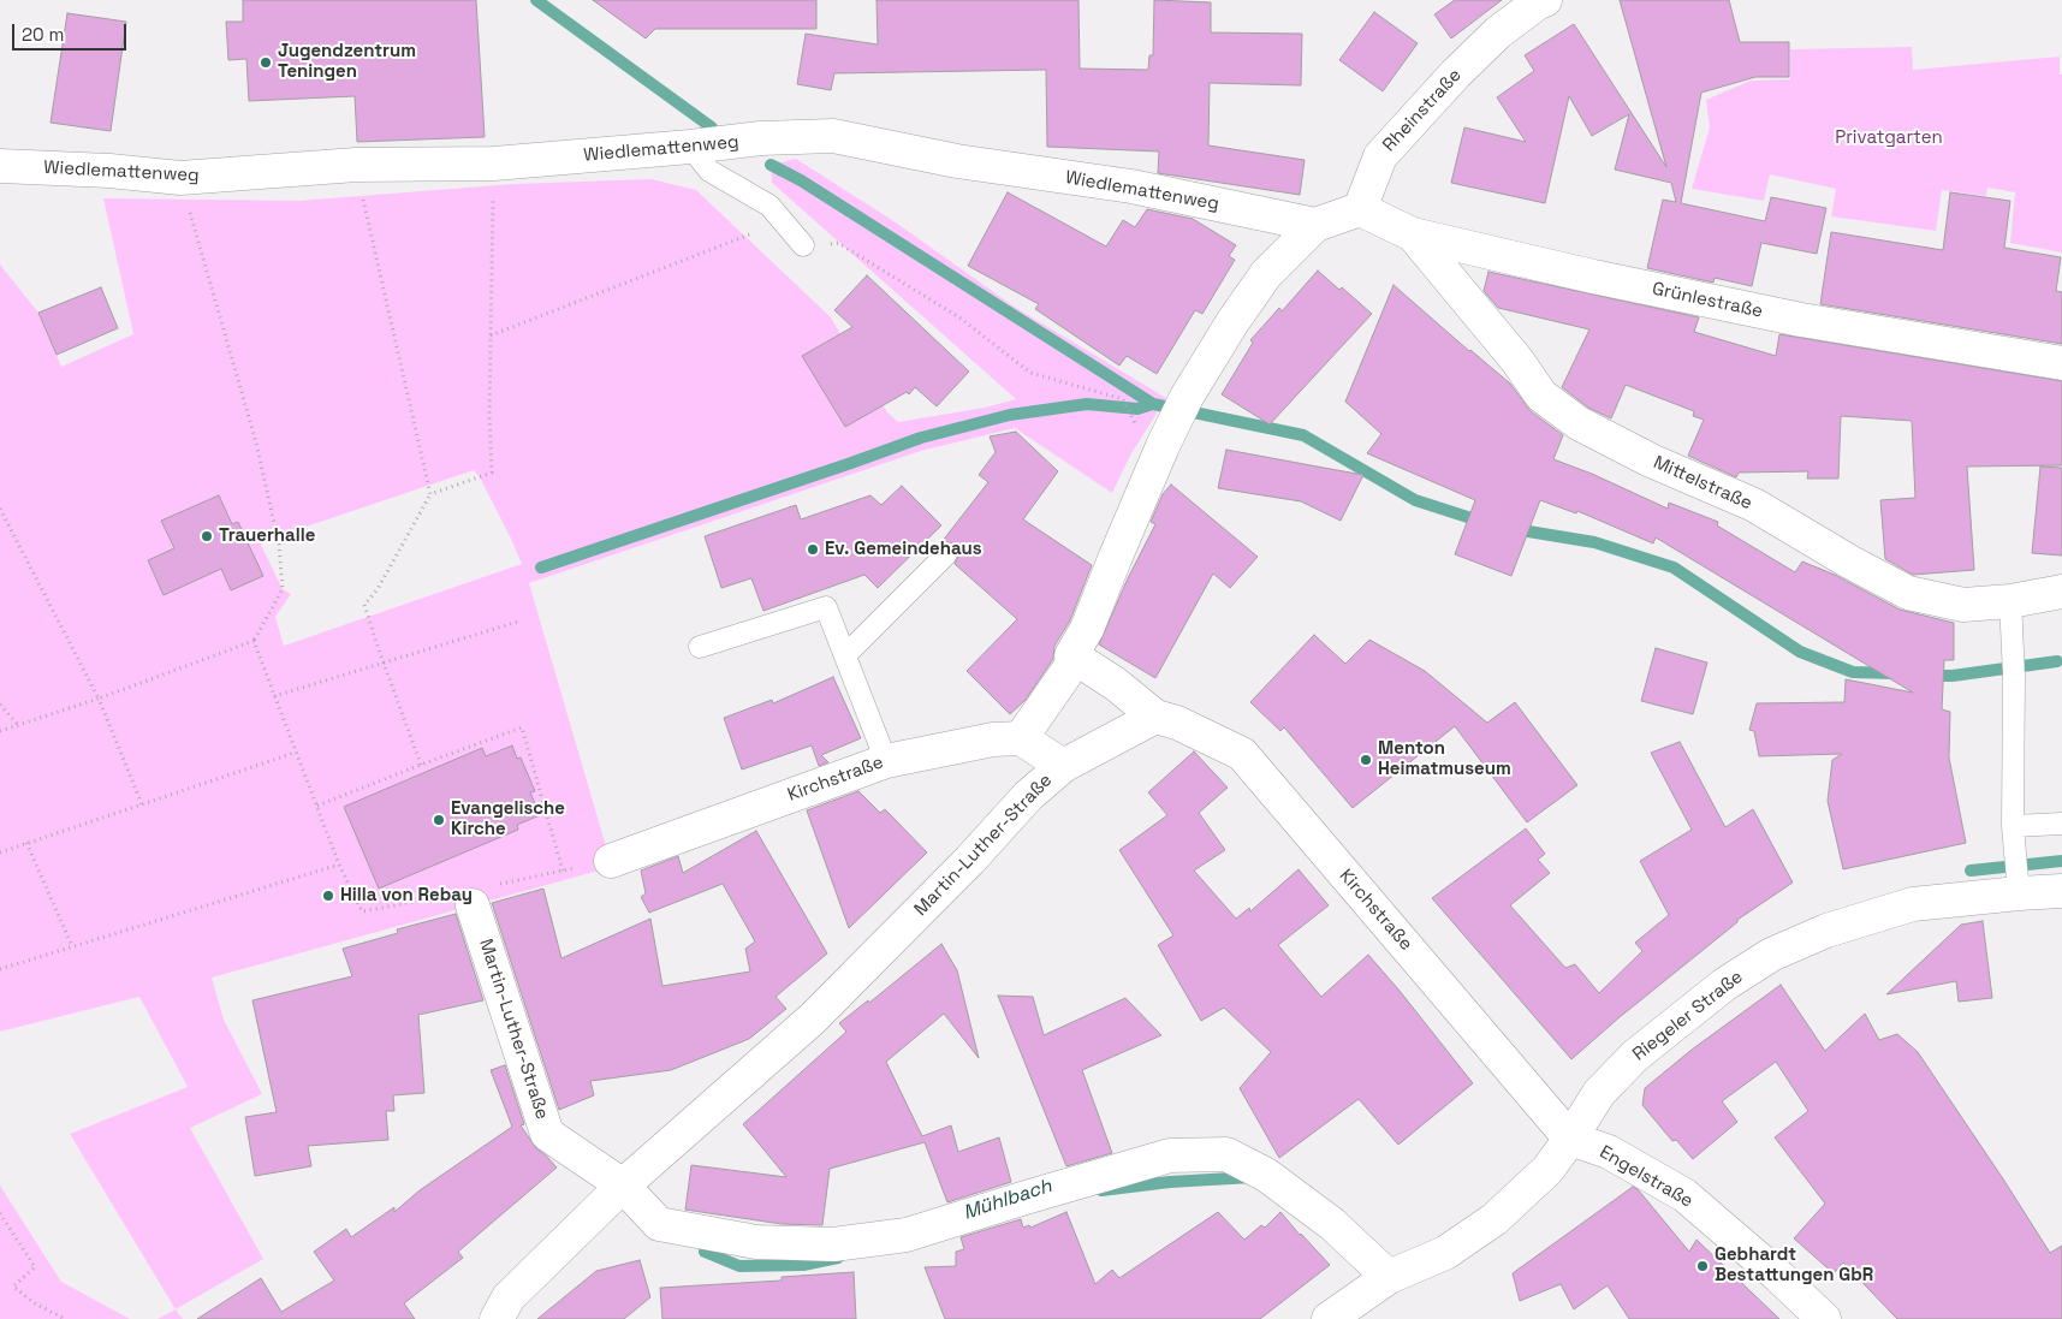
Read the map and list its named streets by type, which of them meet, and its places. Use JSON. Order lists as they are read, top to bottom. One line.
{"streets":{"street":["Rheinstraße","Wiedlemattenweg","Grünlestraße","Mittelstraße","Kirchstraße","Martin-Luther-Straße","Riegeler Straße","Engelstraße"]},"crossings":[["Rheinstraße","Grünlestraße"],["Grünlestraße","Mittelstraße"],["Kirchstraße","Martin-Luther-Straße"],["Kirchstraße","Riegeler Straße"],["Kirchstraße","Engelstraße"],["Riegeler Straße","Engelstraße"]],"water":["Mühlbach"],"parks":["Privatgarten"],"places":["Jugendzentrum Teningen","Trauerhalle","Ev. Gemeindehaus","Menton Heimatmuseum","Evangelische Kirche","Hilla von Rebay","Gebhardt Bestattungen GbR"],"scale_bar":"20 m"}
